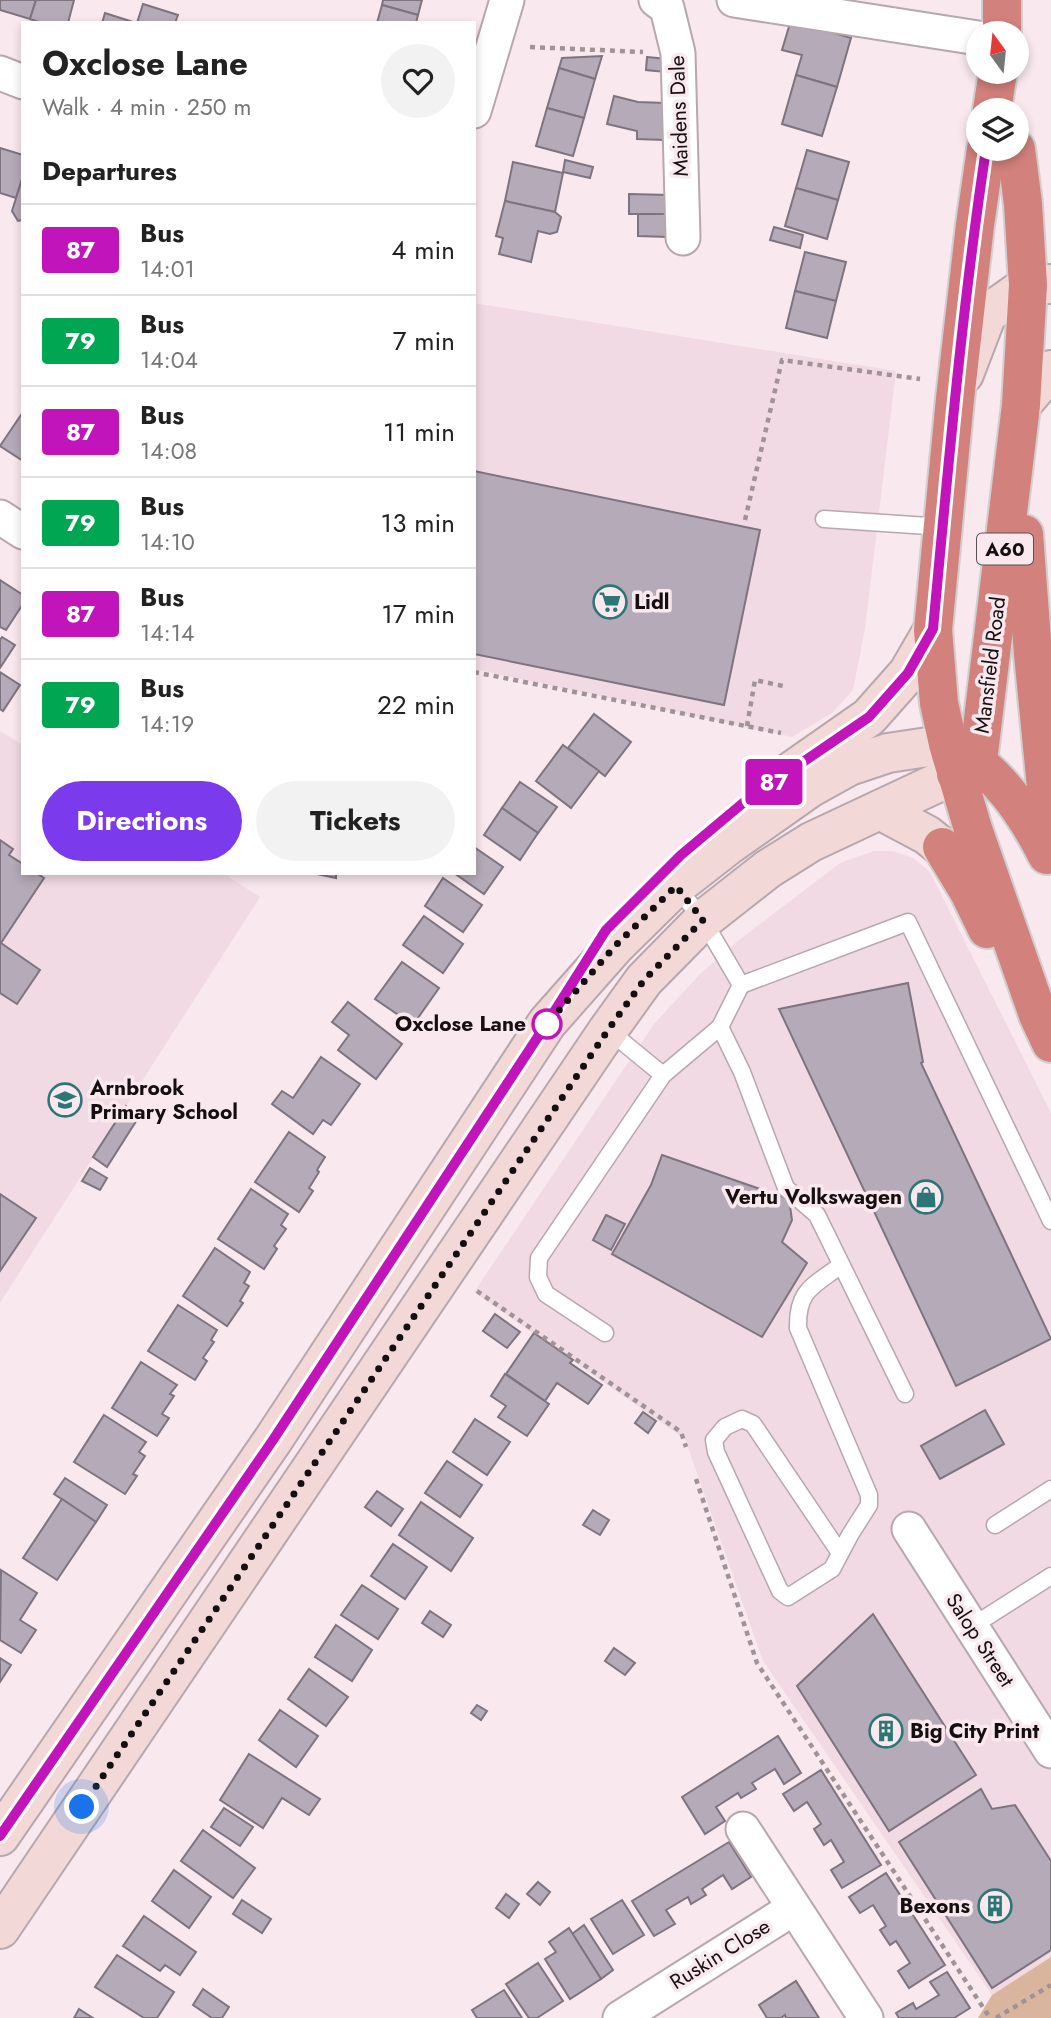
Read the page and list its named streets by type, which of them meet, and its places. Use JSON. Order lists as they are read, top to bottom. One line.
{"streets":{"highway":["A60","Mansfield Road"],"street":["Maidens Dale","Salop Street","Ruskin Close"]},"crossings":[["A60","Mansfield Road"]],"places":{"supermarket":["Lidl"],"other":["Oxclose Lane"],"school or university":["Arnbrook Primary School"],"shop":["Vertu Volkswagen"],"building":["Big City Print","Bexons"]},"lines":["bus line 87"],"north":"top","page":{"on_map":"87","heading":[["Oxclose Lane","Walk · 4 min · 250 m"],"Departures"],"list":[{"mark":"87","name":"Bus","note":"14:01","value":"4 min"},{"mark":"79","name":"Bus","note":"14:04","value":"7 min"},{"mark":"87","name":"Bus","note":"14:08","value":"11 min"},{"mark":"79","name":"Bus","note":"14:10","value":"13 min"},{"mark":"87","name":"Bus","note":"14:14","value":"17 min"},{"mark":"79","name":"Bus","note":"14:19","value":"22 min"}],"buttons":["Directions","Tickets"]}}
